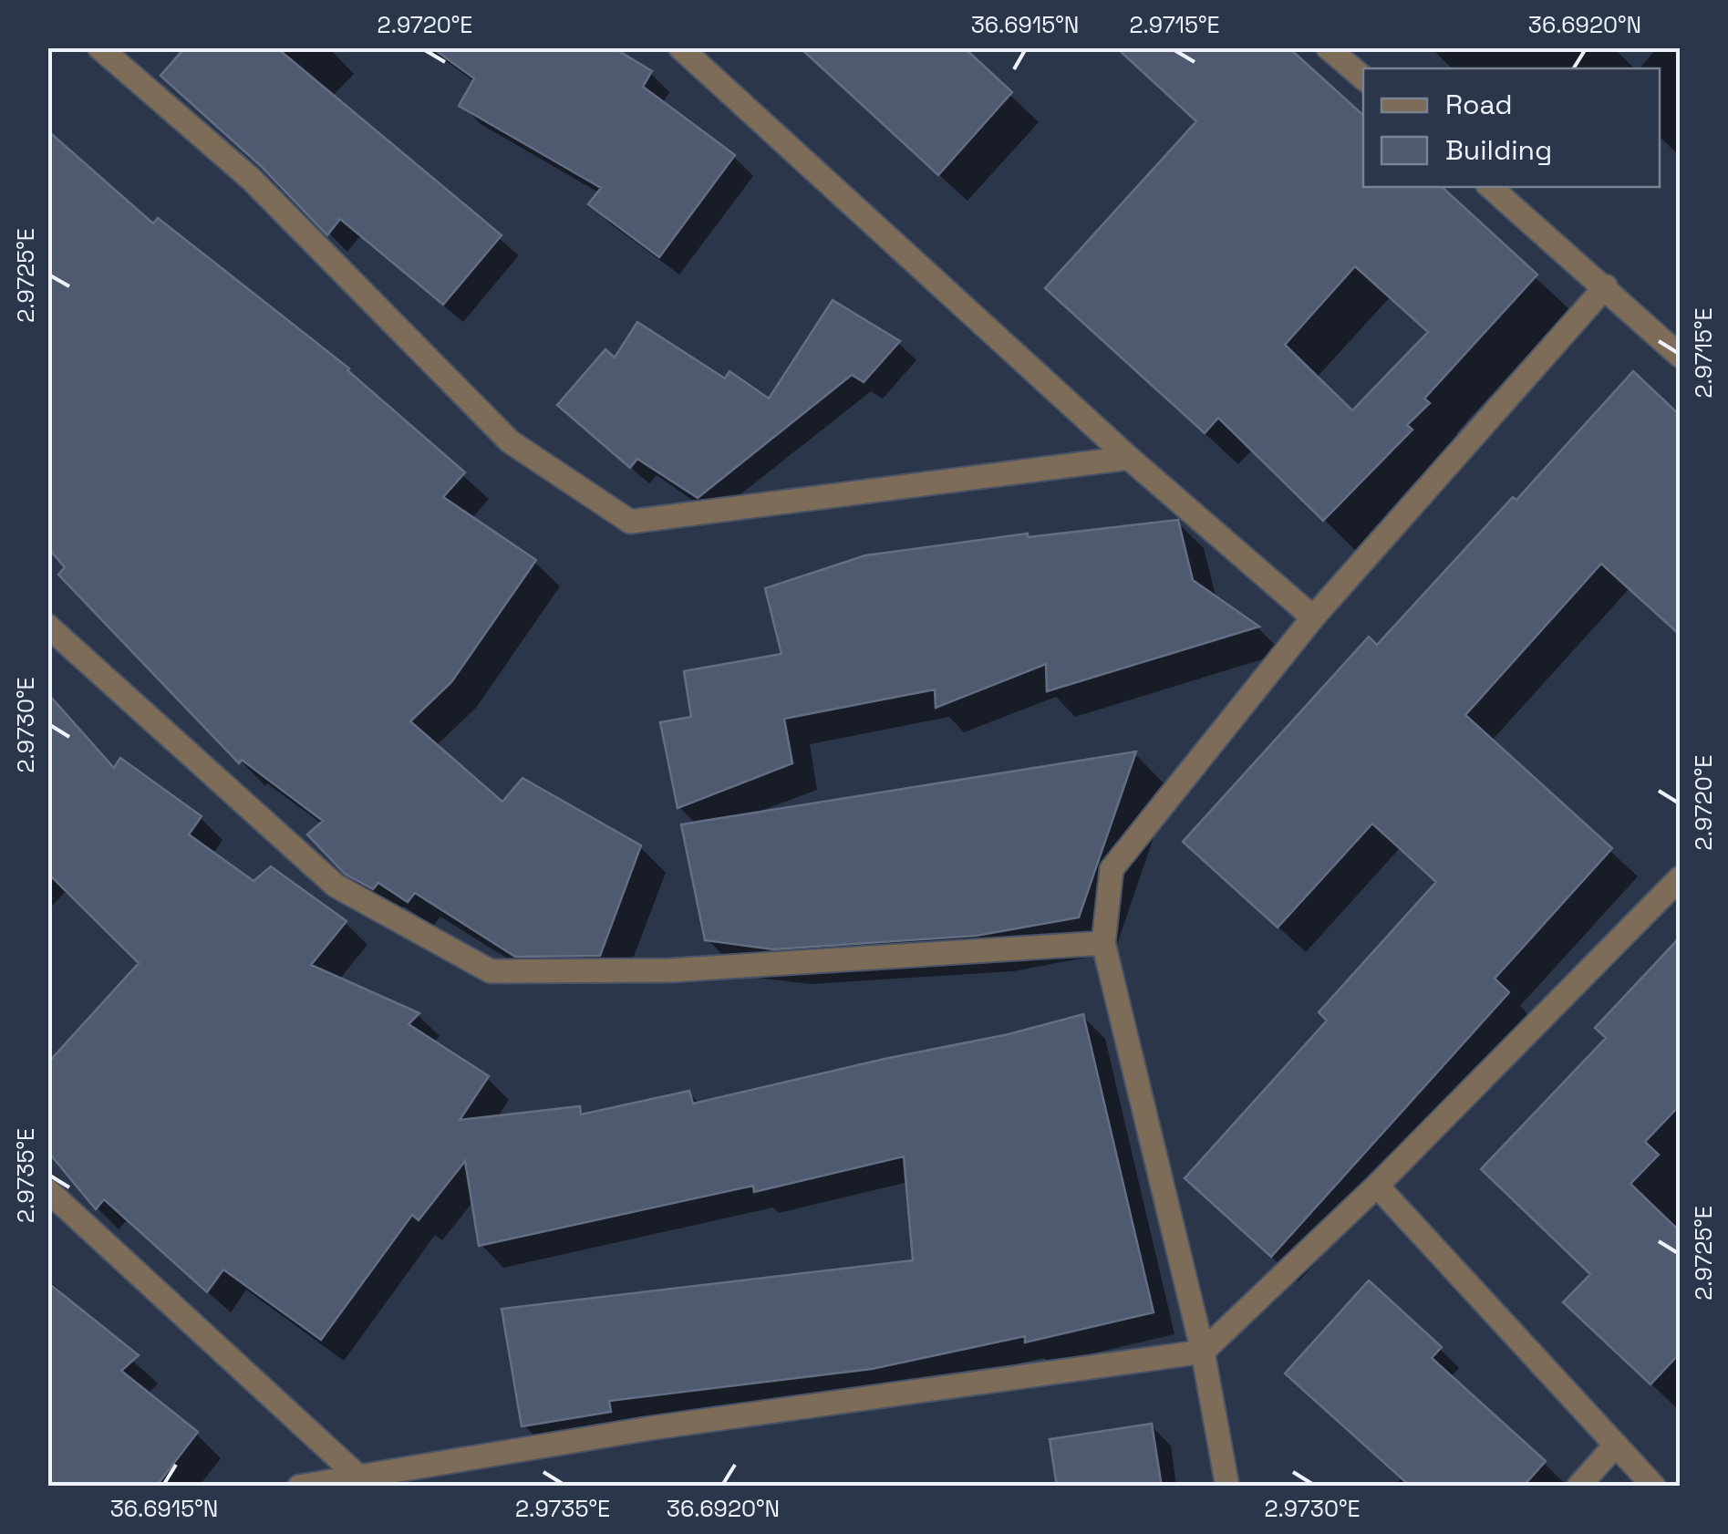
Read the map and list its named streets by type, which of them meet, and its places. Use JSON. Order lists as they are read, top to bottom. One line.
{"legend":["Road","Building"],"coordinates":["2.9720°E","36.6915°N","2.9715°E","36.6920°N","2.9725°E","2.9730°E","2.9735°E"]}
